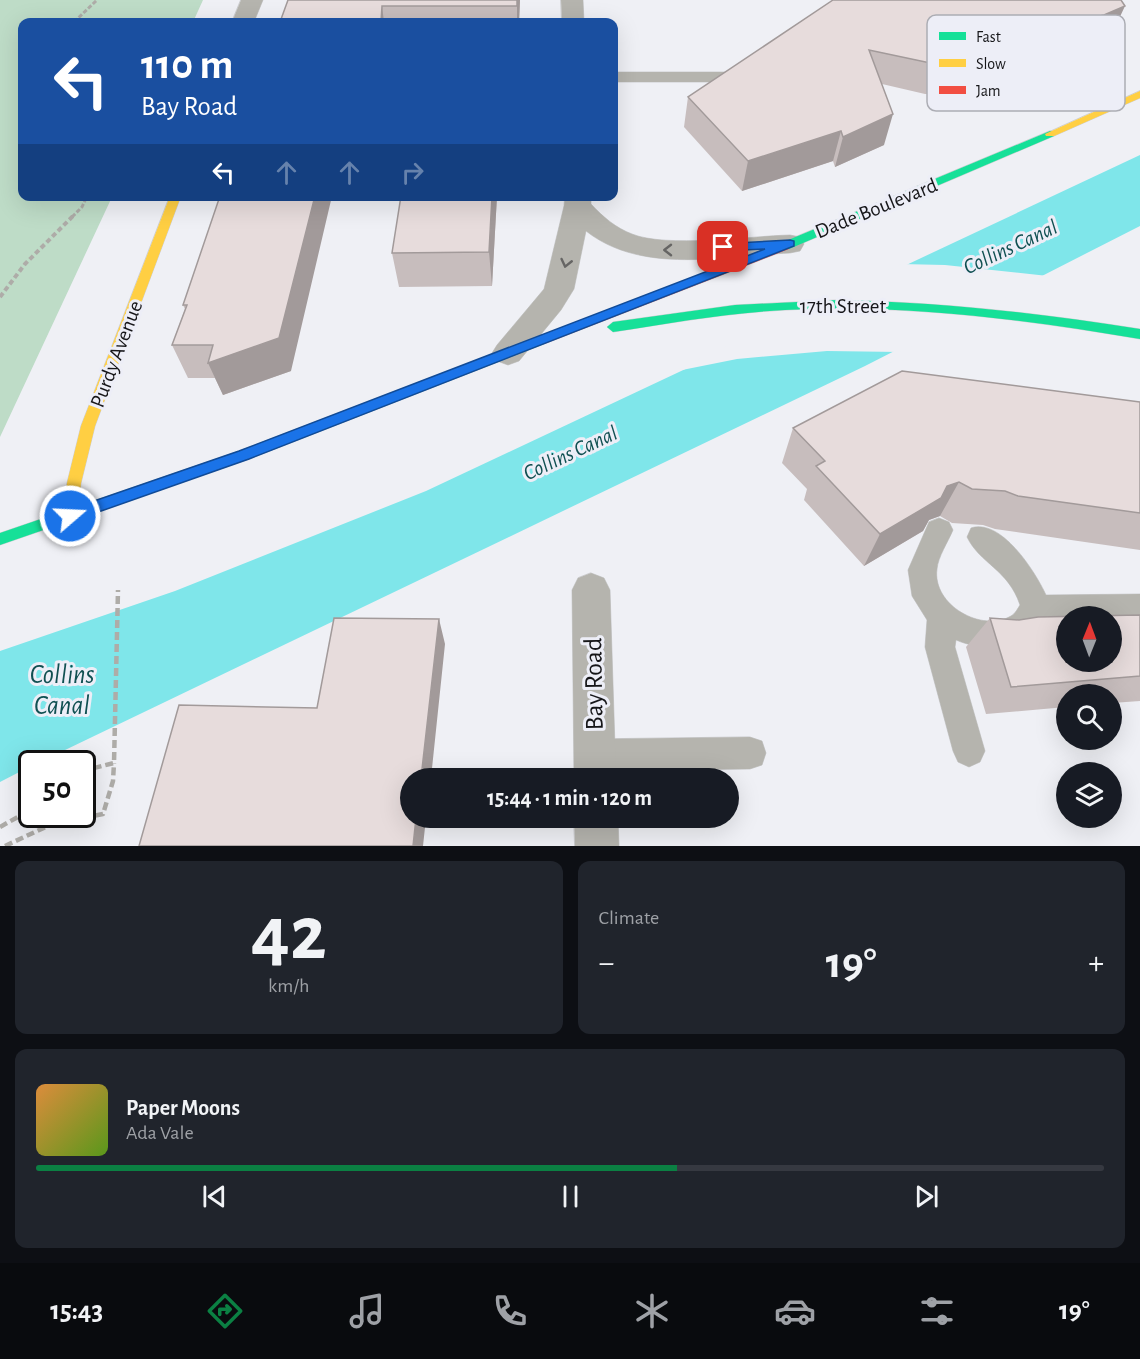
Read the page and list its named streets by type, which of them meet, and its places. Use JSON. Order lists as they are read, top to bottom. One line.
{"streets":{"main road":["Dade Boulevard","17th Street","Purdy Avenue"],"street":["Bay Road"]},"crossings":[["Dade Boulevard","17th Street"],["Dade Boulevard","Purdy Avenue"]],"water":["Collins Canal"],"legend":["Fast","Slow","Jam"],"north":"top","page":{"turn":["110 m","Bay Road"],"limit":"50","trip":"15:44 · 1 min · 120 m","tile":[["42","km/h"],"Climate"],"heat":["−","19°","+"],"song":["Paper Moons","Ada Vale"],"tabs":["15:43","19°"]}}
